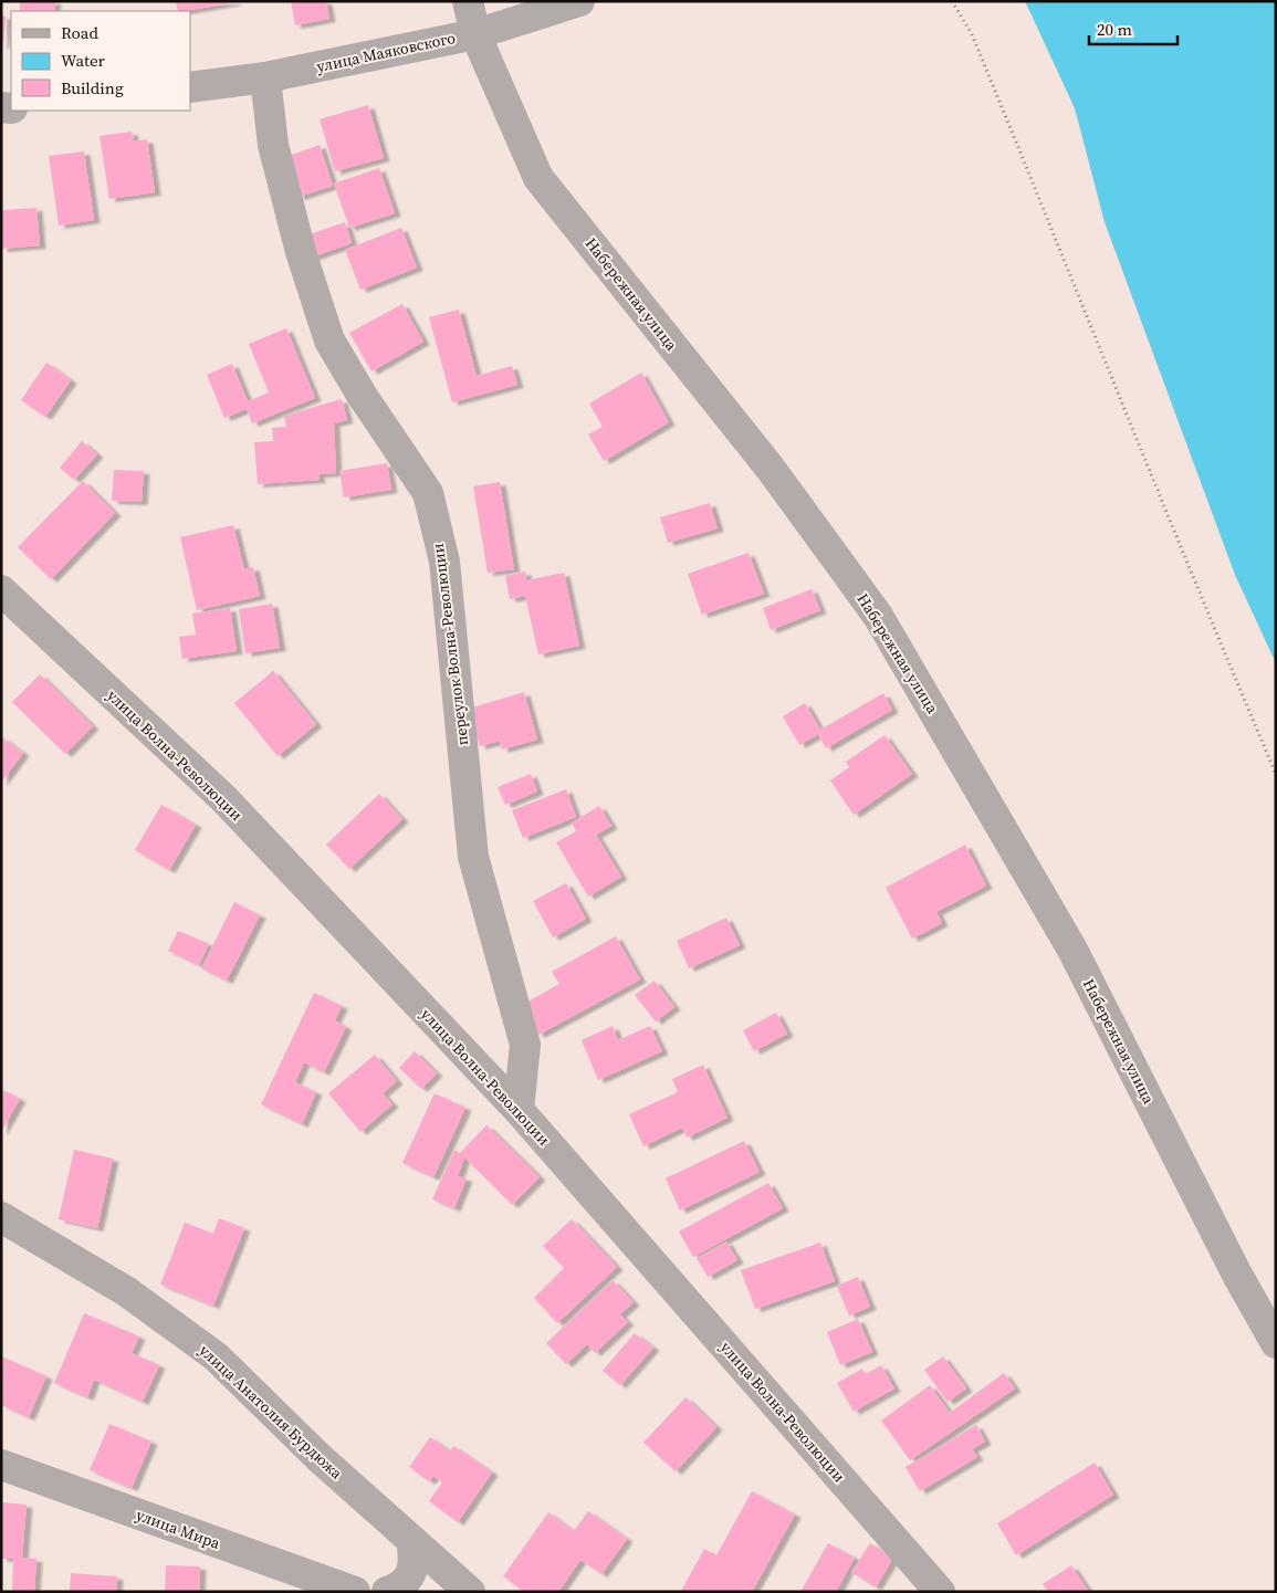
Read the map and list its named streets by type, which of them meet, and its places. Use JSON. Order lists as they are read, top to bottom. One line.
{"streets":{"street":["улица Маяковского","Набережная улица","переулок Волна-Революции","улица Волна-Революции","улица Анатолия Бурдюжа","улица Мира"]},"crossings":[["улица Маяковского","Набережная улица"],["улица Маяковского","переулок Волна-Революции"],["переулок Волна-Революции","улица Волна-Революции"]],"legend":["Road","Water","Building"],"scale_bar":"20 m"}
